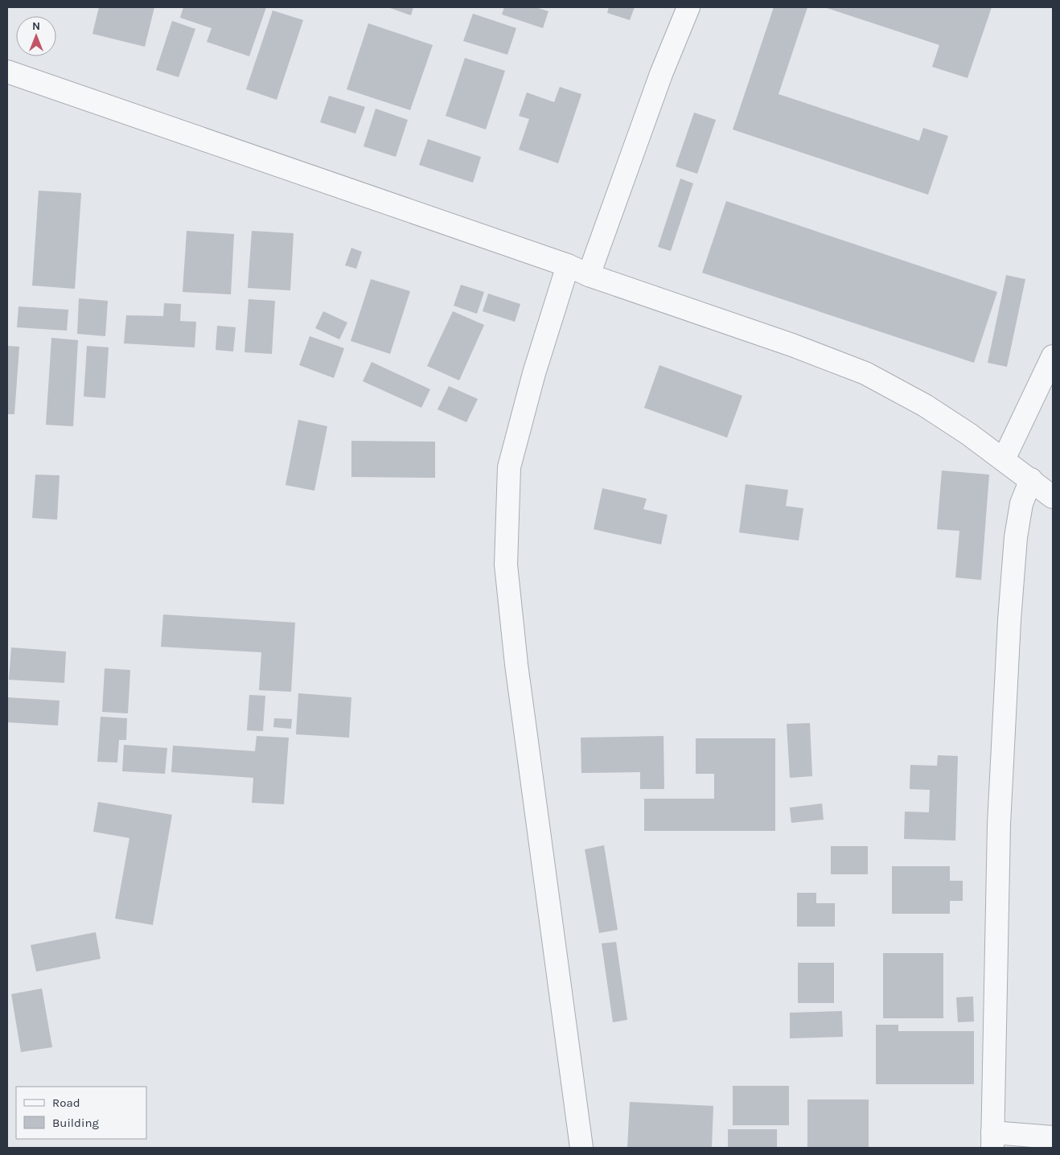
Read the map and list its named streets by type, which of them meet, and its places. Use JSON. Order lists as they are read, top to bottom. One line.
{"legend":["Road","Building"],"north":"top"}
